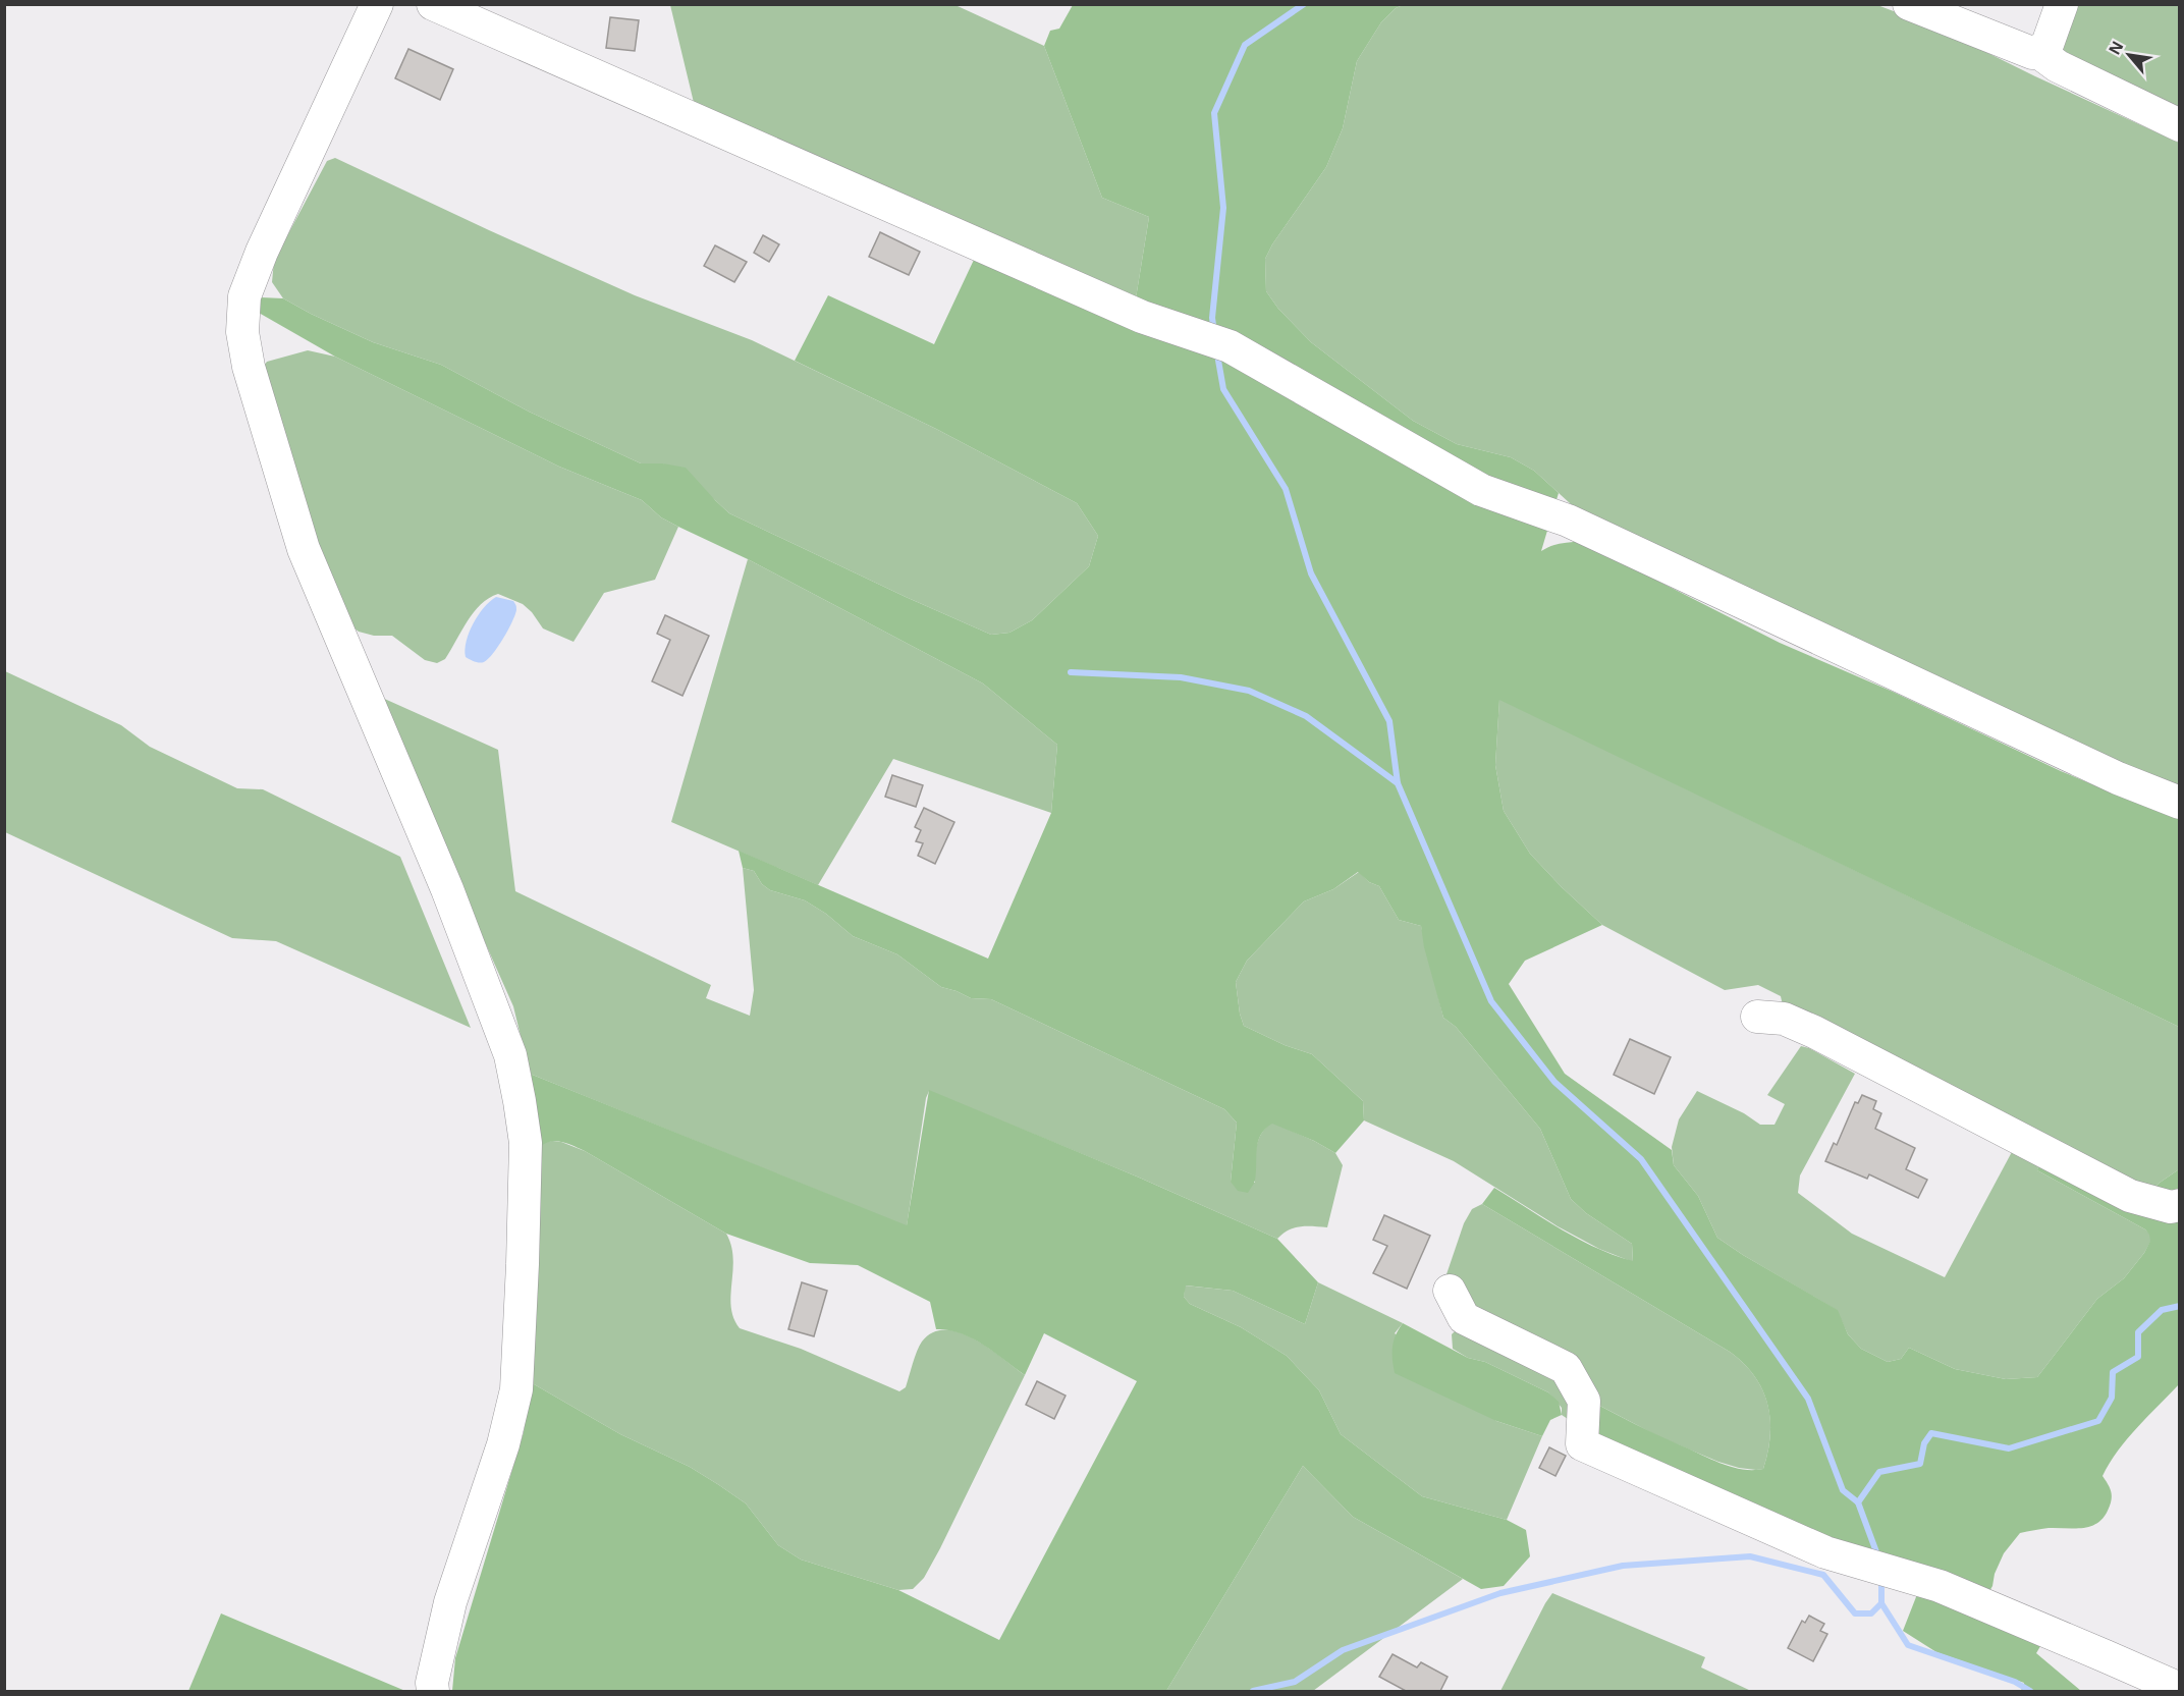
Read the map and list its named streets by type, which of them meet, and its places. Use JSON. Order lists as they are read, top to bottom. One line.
{"north":"top left"}
